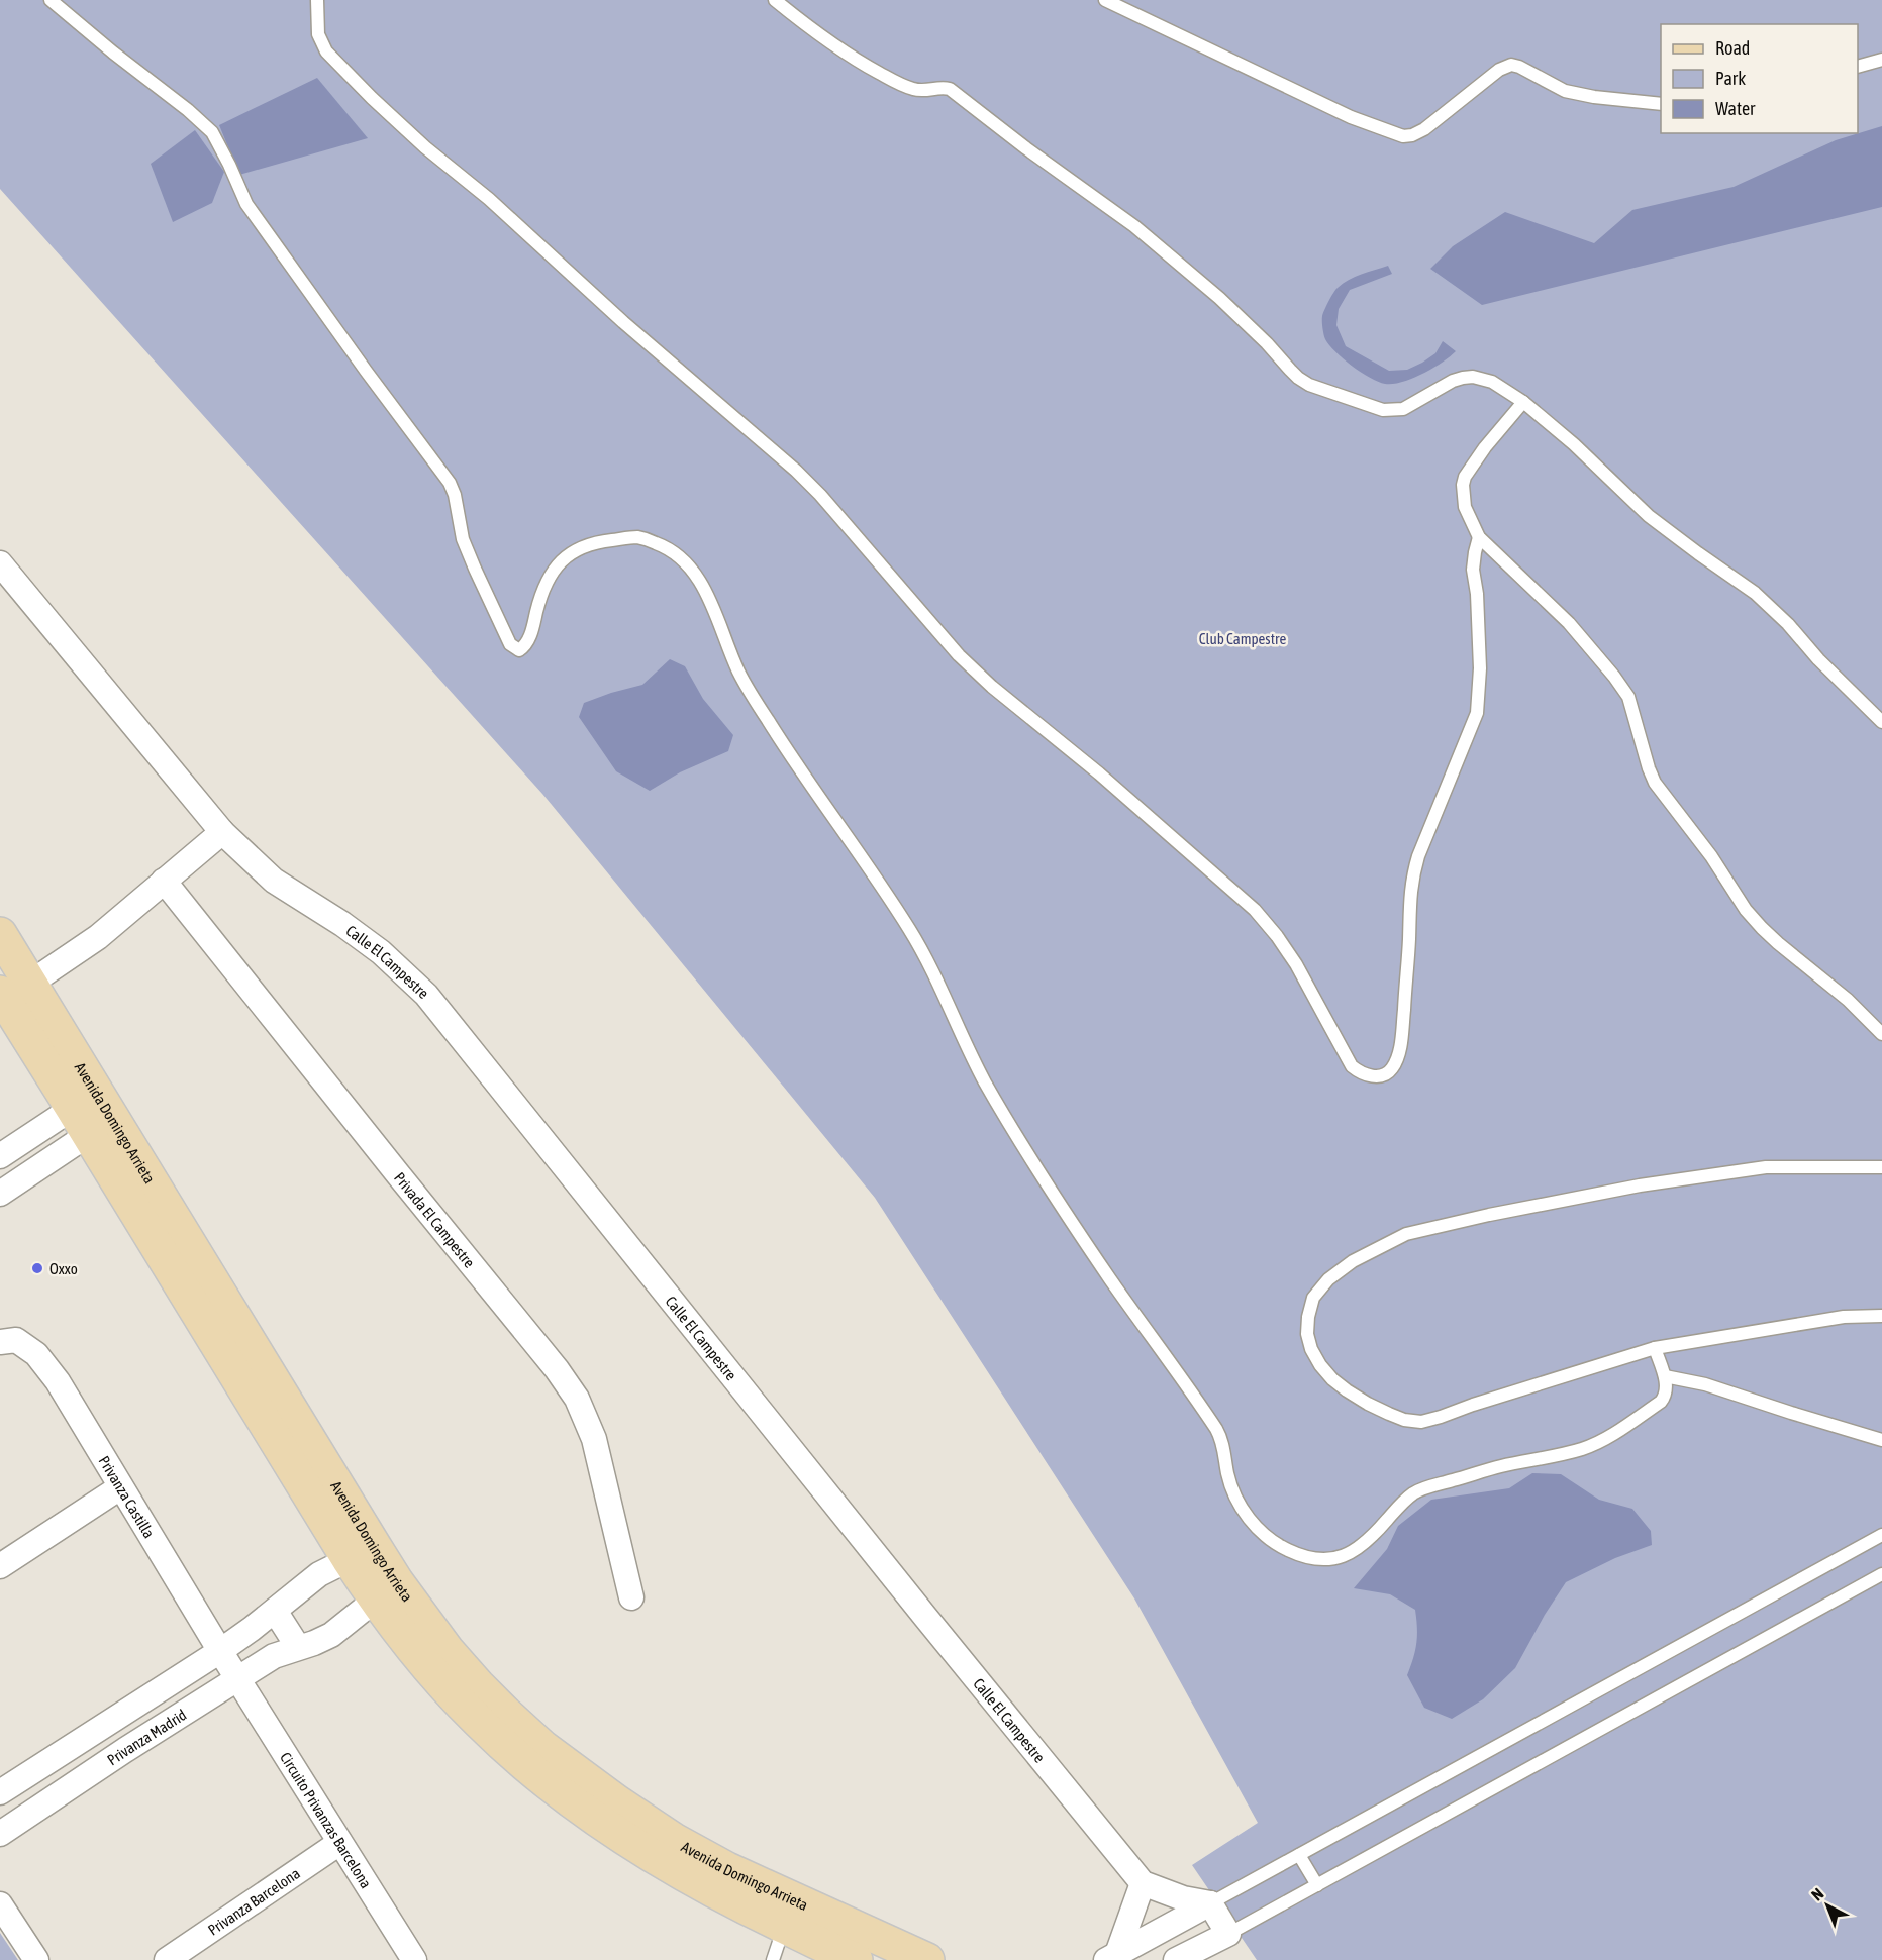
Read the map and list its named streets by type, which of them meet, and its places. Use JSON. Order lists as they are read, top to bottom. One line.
{"streets":{"main road":["Avenida Domingo Arrieta"],"street":["Calle El Campestre","Privada El Campestre","Privanza Castilla","Privanza Madrid","Circuito Privanzas Barcelona","Privanza Barcelona"]},"crossings":[["Avenida Domingo Arrieta","Privanza Madrid"],["Privanza Castilla","Privanza Madrid"],["Privanza Castilla","Circuito Privanzas Barcelona"],["Privanza Madrid","Circuito Privanzas Barcelona"],["Circuito Privanzas Barcelona","Privanza Barcelona"]],"parks":["Club Campestre"],"places":["Oxxo"],"legend":["Road","Park","Water"],"north":"top left"}
